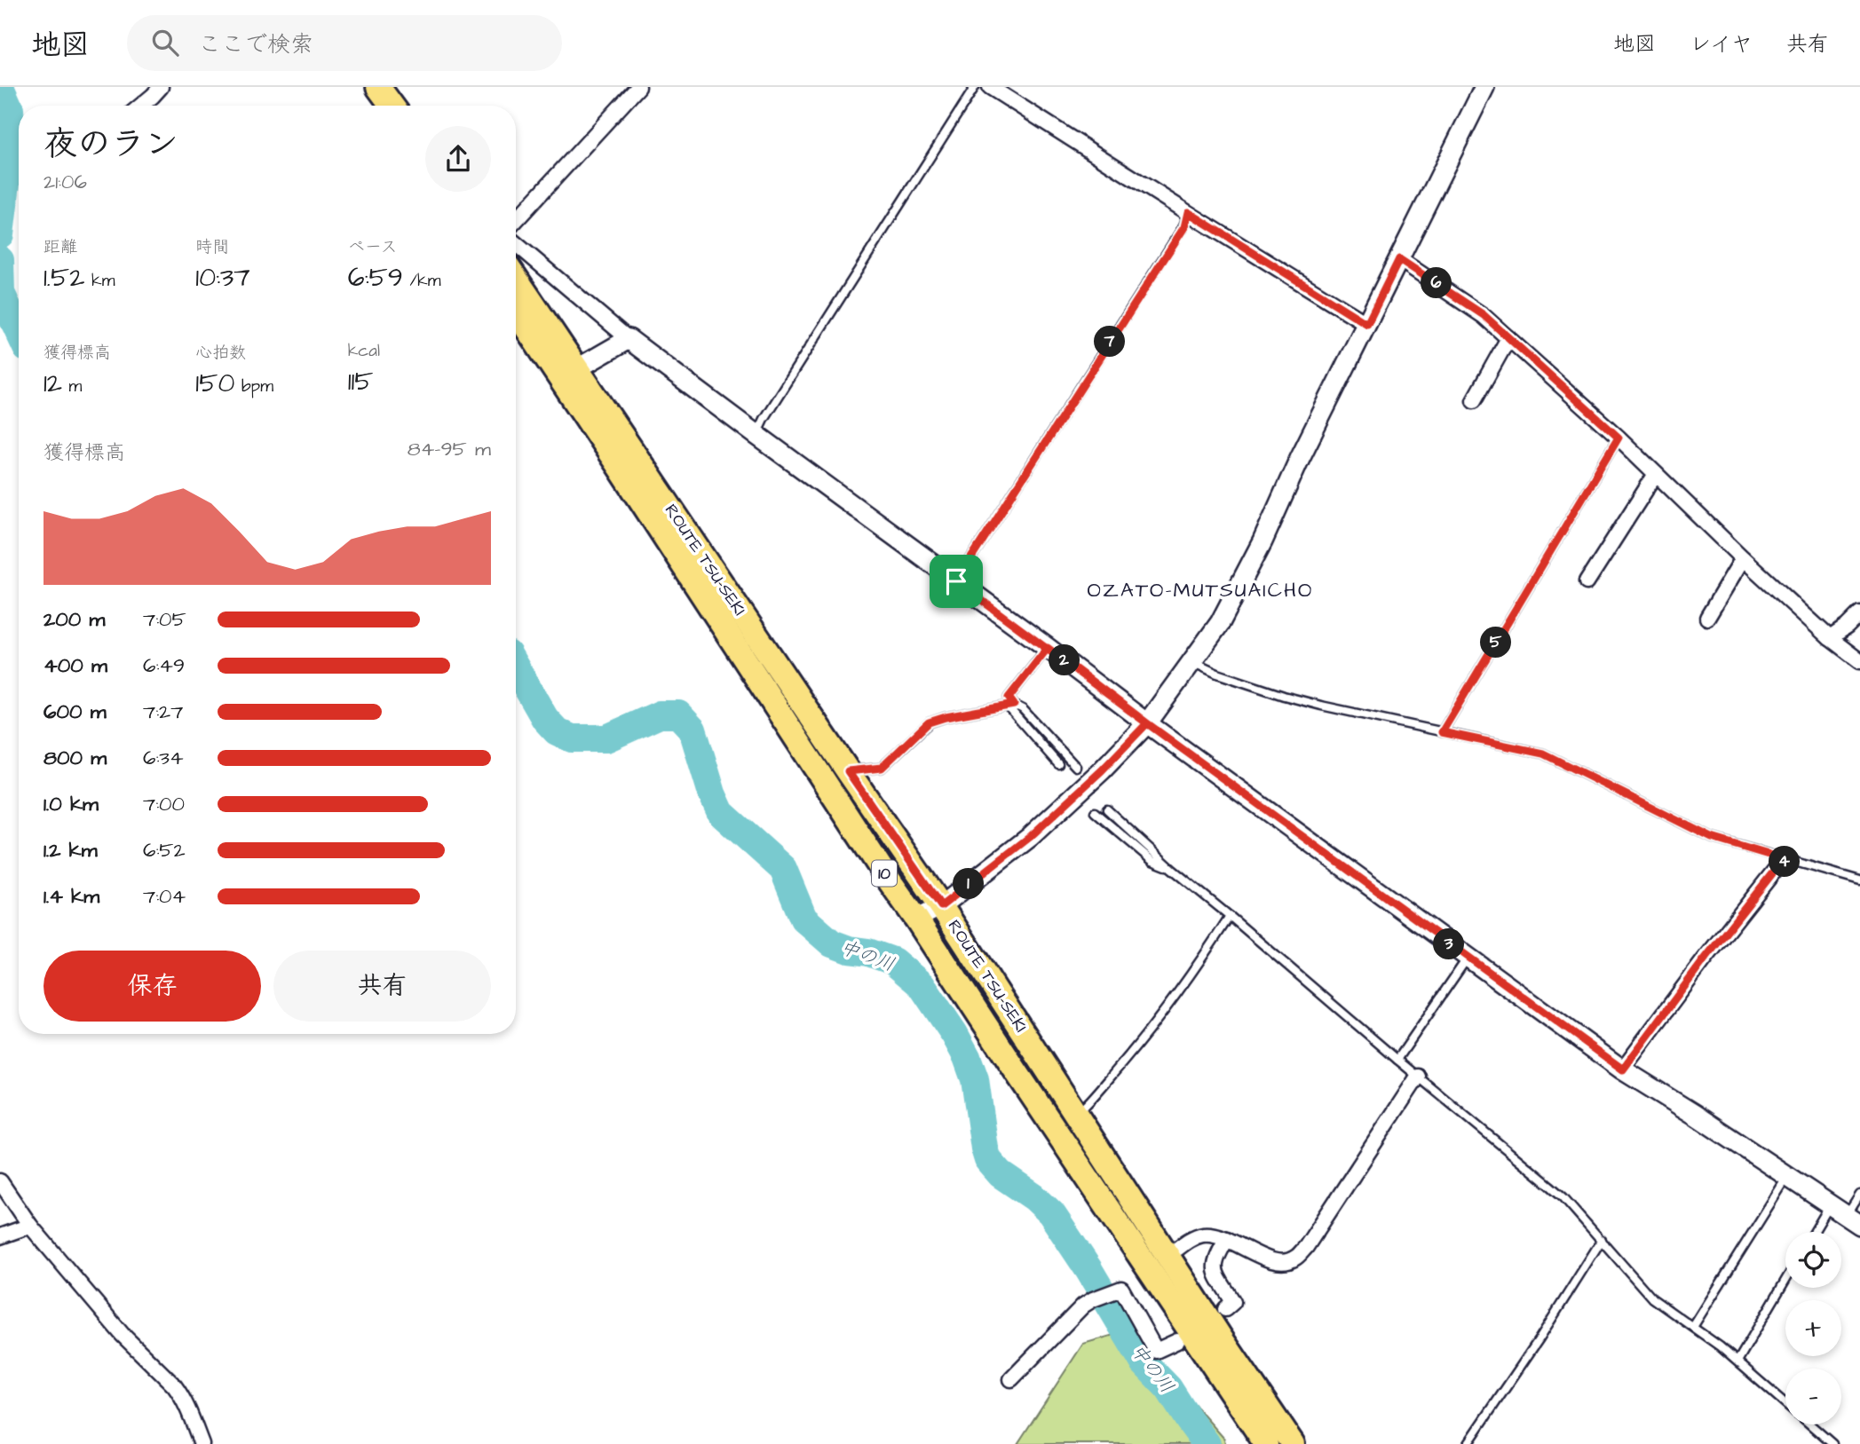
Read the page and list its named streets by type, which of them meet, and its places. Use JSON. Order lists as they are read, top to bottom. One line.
{"streets":{"main road":["ROUTE TSU-SEKI","10"]},"districts":["OZATO-MUTSUAICHO"],"water":["中の川"],"page":{"header":"地図","search":"ここで検索","nav":["地図","レイヤ","共有"],"heading":["夜のラン","21:06"],"stats":[["距離","1.52 km"],["時間","10:37"],["ペース","6:59 /km"],["獲得標高","12 m"],["心拍数","150 bpm"],["kcal","115"]],"pins":["6","7","5","2","4","1","3"],"chart":["獲得標高","84–95 m"],"list":[{"name":"200 m","note":"7:05"},{"name":"400 m","note":"6:49"},{"name":"600 m","note":"7:27"},{"name":"800 m","note":"6:34"},{"name":"1.0 km","note":"7:00"},{"name":"1.2 km","note":"6:52"},{"name":"1.4 km","note":"7:04"}],"buttons":["保存","共有"],"map_buttons":["+","−"]}}
